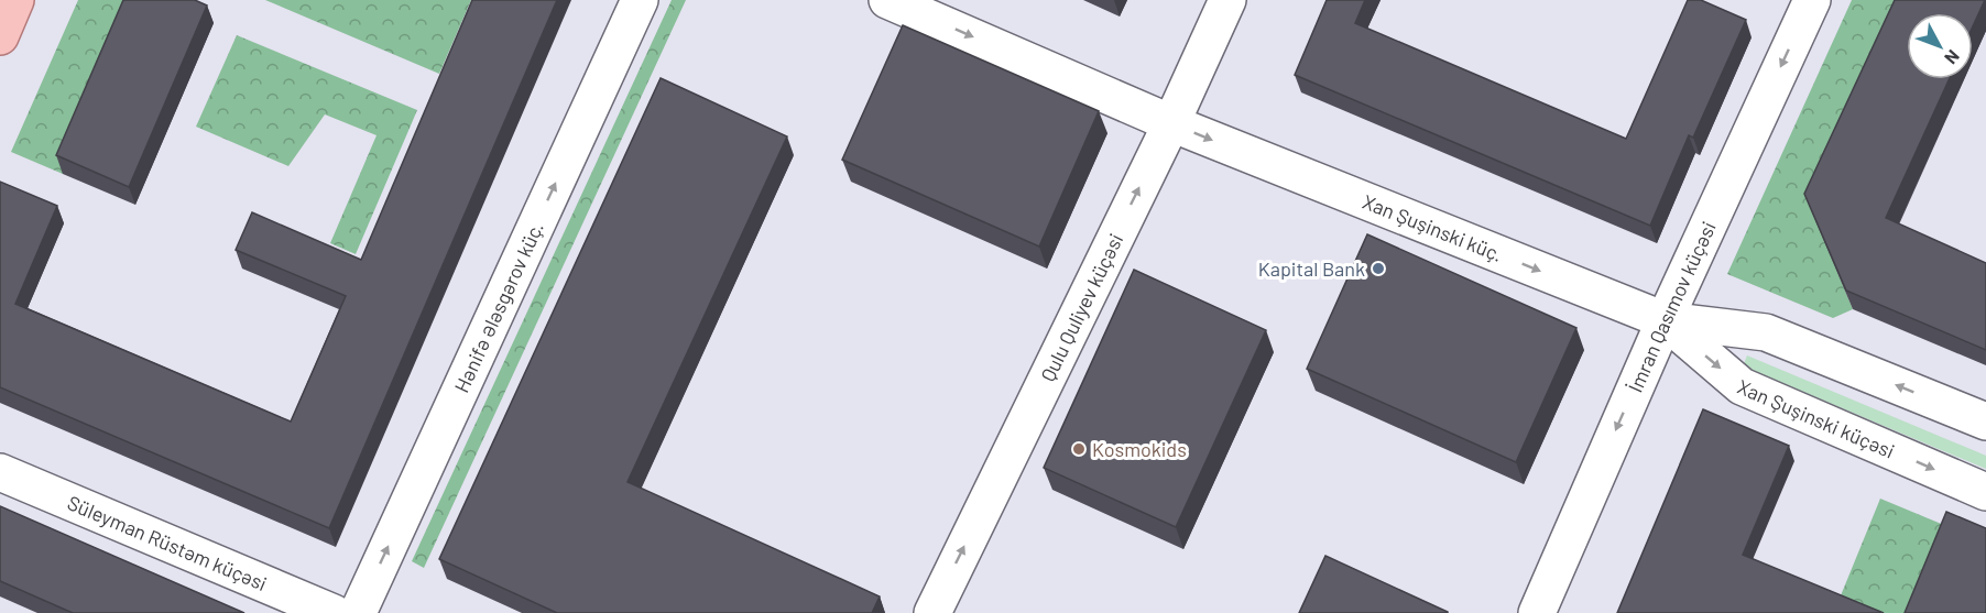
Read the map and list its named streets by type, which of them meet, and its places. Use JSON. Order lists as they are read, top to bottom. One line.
{"streets":{"street":["Xan Şuşinski küç.","İmran Qasımov küçəsi","Hənifə Ələsgərov küç.","Qulu Quliyev küçəsi","Xan Şuşinski küçəsi","Süleyman Rüstəm küçəsi"]},"crossings":[["Xan Şuşinski küç.","İmran Qasımov küçəsi"],["Xan Şuşinski küç.","Qulu Quliyev küçəsi"],["Xan Şuşinski küç.","Xan Şuşinski küçəsi"],["İmran Qasımov küçəsi","Xan Şuşinski küçəsi"]],"one_way":["İmran Qasımov küçəsi","Hənifə Ələsgərov küç.","Qulu Quliyev küçəsi","Xan Şuşinski küçəsi"],"places":["Kapital Bank","Kosmokids"],"north":"bottom right"}
